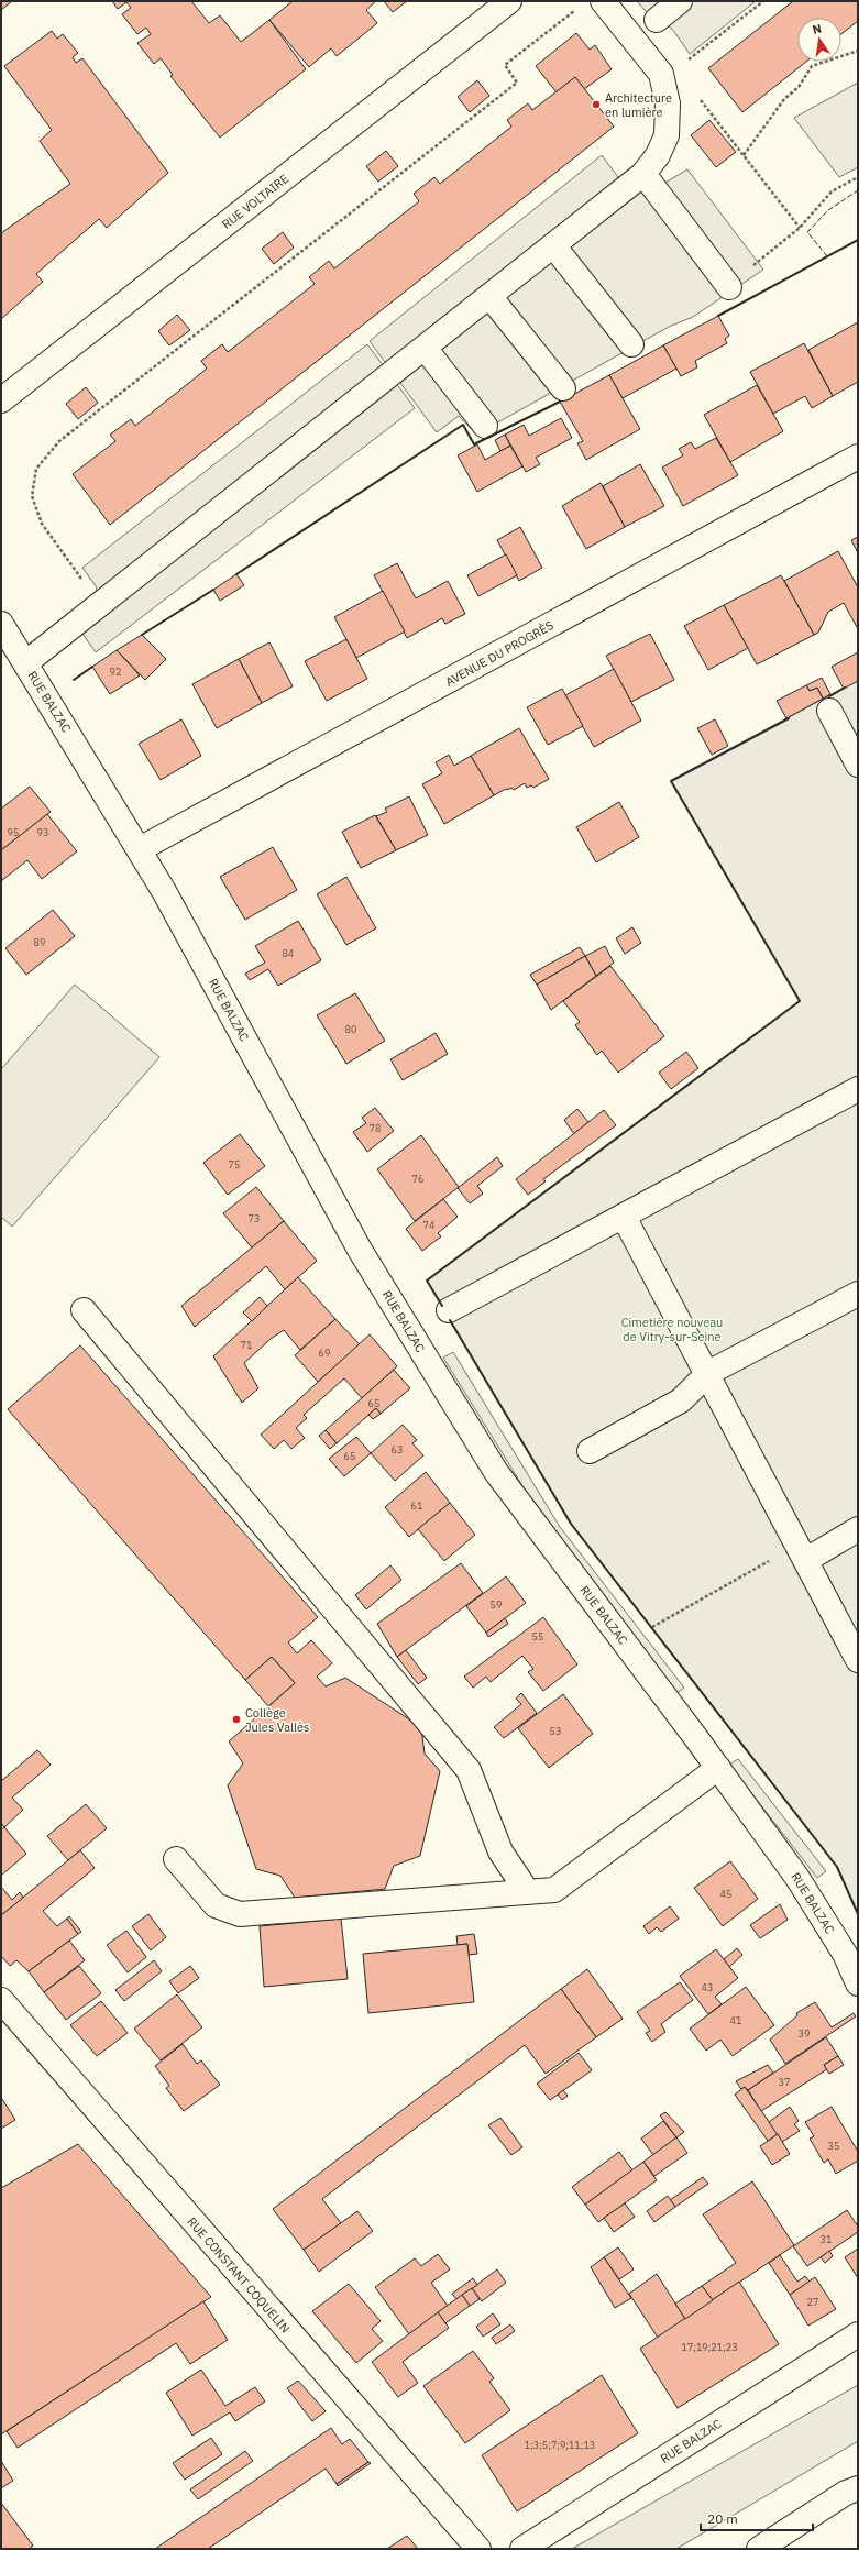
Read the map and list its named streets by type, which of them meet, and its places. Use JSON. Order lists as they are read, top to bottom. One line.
{"streets":{"street":["RUE VOLTAIRE","AVENUE DU PROGRÈS","RUE BALZAC","RUE CONSTANT COQUELIN"]},"crossings":[["AVENUE DU PROGRÈS","RUE BALZAC"]],"parks":["Cimetière nouveau de Vitry-sur-Seine"],"places":["Architecture en lumière","Collège Jules Vallès"],"house_numbers":["92","95","93","89","84","80","78","75","76","73","74","71","69","65","63","65","61","59","55","53","45","43","41","39","37","35","31","27","17;19;21;23","1;3;5;7;9;11;13"],"scale_bar":"20 m","north":"top"}
